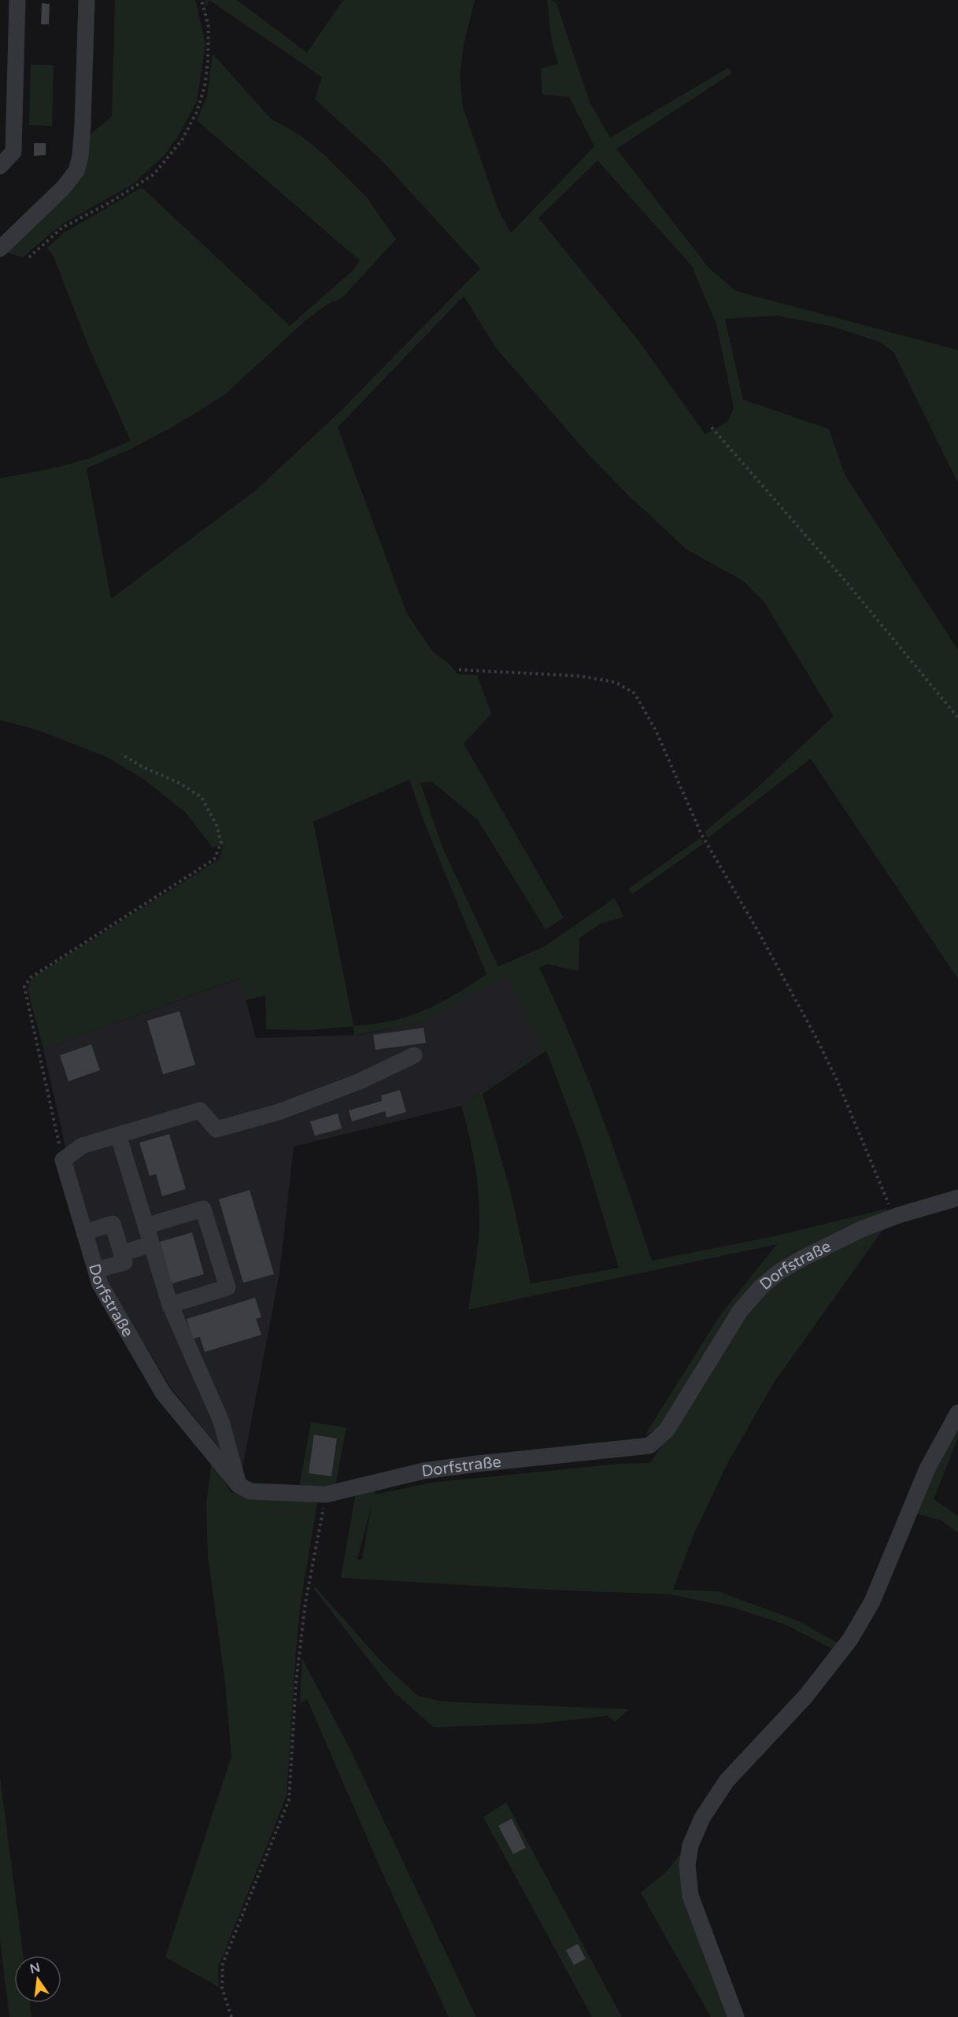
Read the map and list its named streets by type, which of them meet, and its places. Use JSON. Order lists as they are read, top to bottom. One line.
{"streets":{"street":["Dorfstraße"]},"north":"top"}
